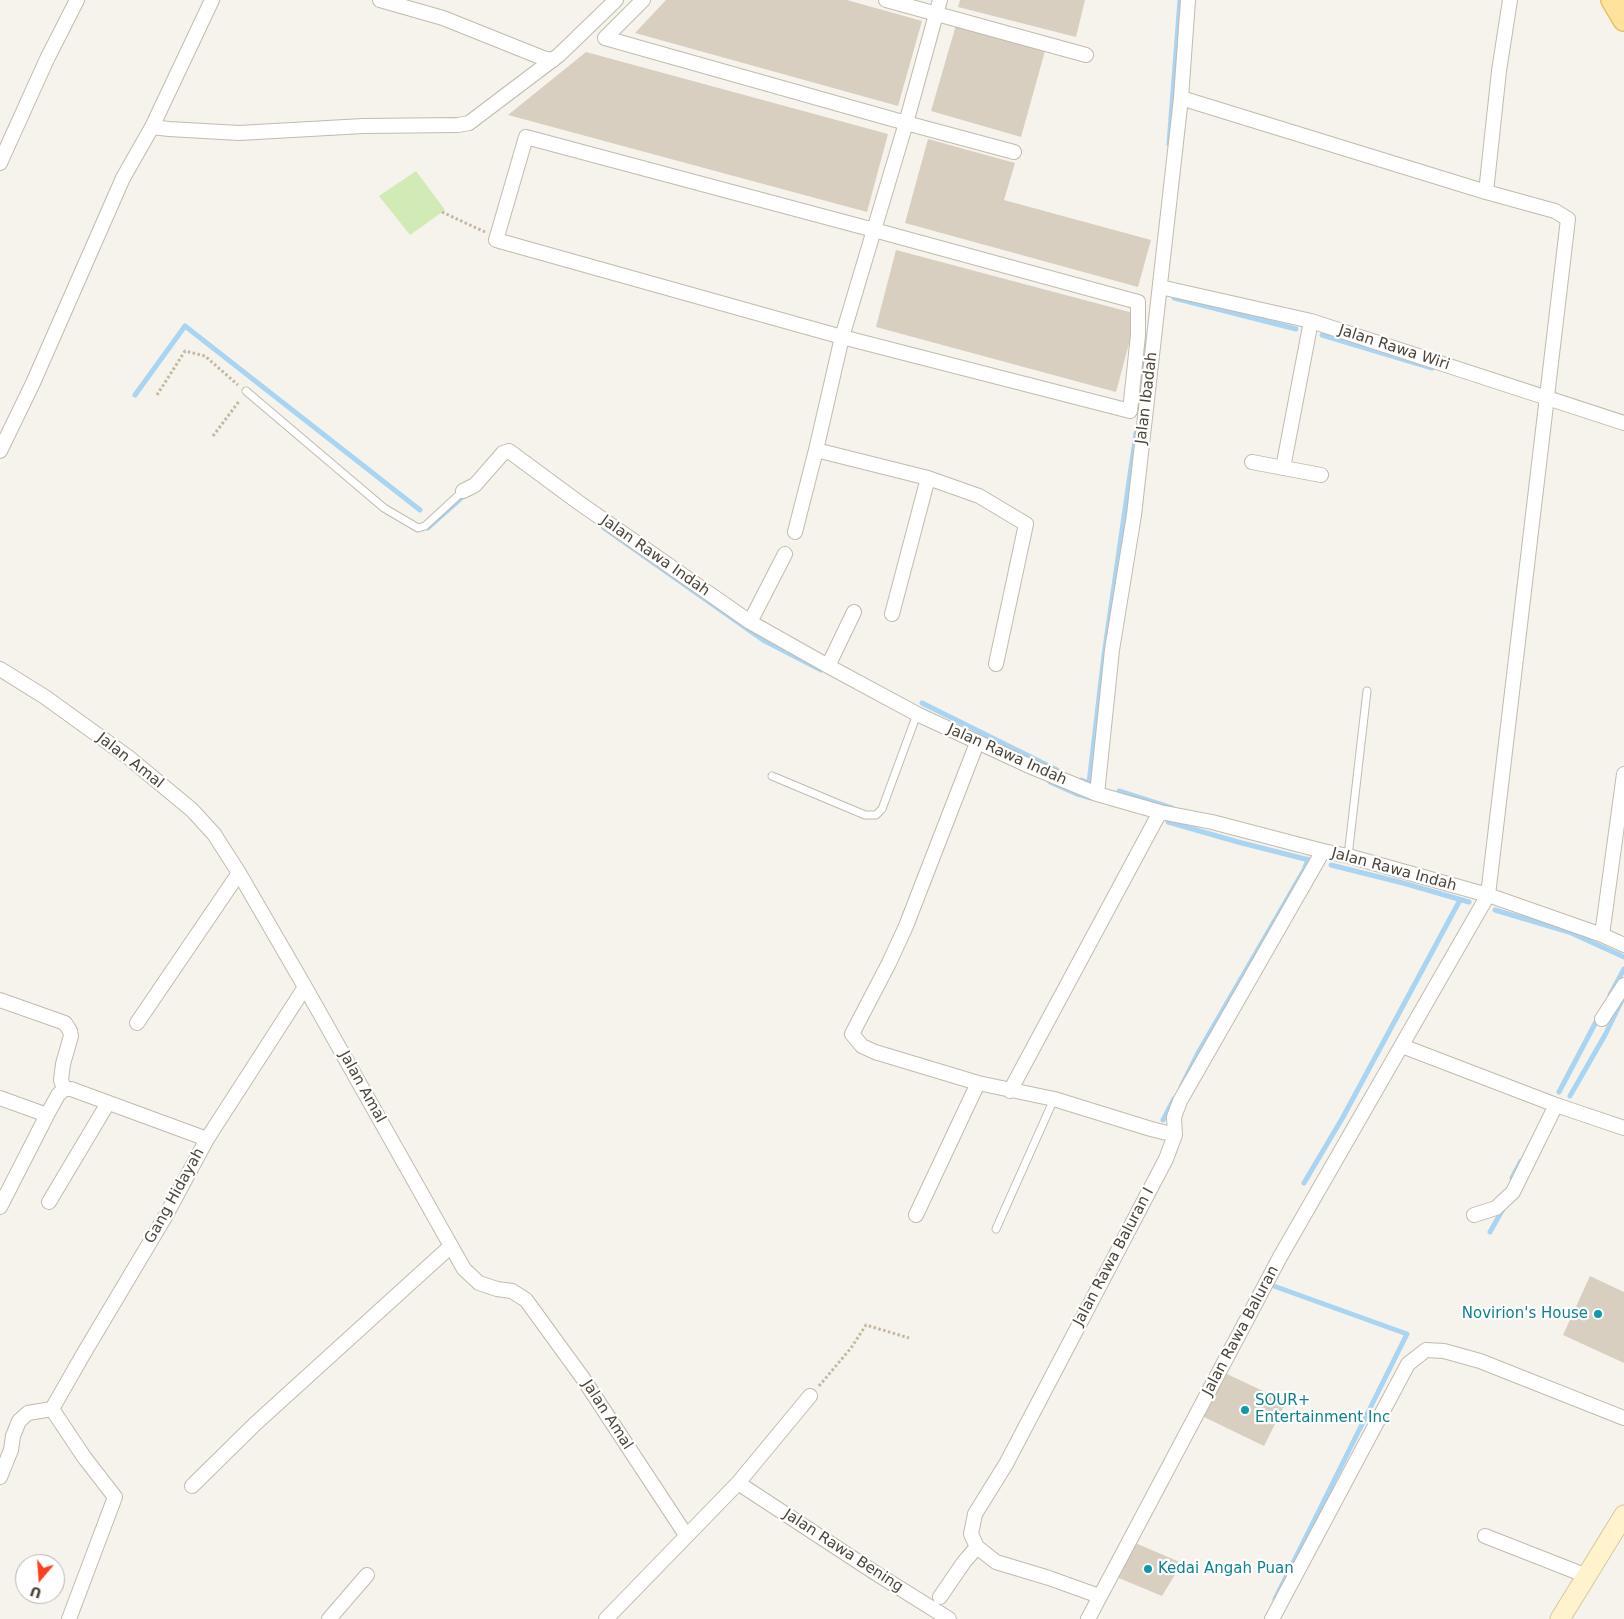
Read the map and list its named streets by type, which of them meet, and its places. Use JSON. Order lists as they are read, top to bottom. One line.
{"streets":{"street":["Jalan Rawa Wiri","Jalan Ibadah","Jalan Rawa Indah","Jalan Amal","Gang Hidayah","Jalan Rawa Baluran I","Jalan Rawa Baluran","Jalan Rawa Bening"]},"crossings":[["Jalan Rawa Wiri","Jalan Ibadah"],["Jalan Ibadah","Jalan Rawa Indah"],["Jalan Rawa Indah","Jalan Rawa Baluran I"],["Jalan Rawa Indah","Jalan Rawa Baluran"],["Jalan Amal","Gang Hidayah"]],"places":["Novirion's House","SOUR+ Entertainment Inc","Kedai Angah Puan"],"north":"bottom"}
